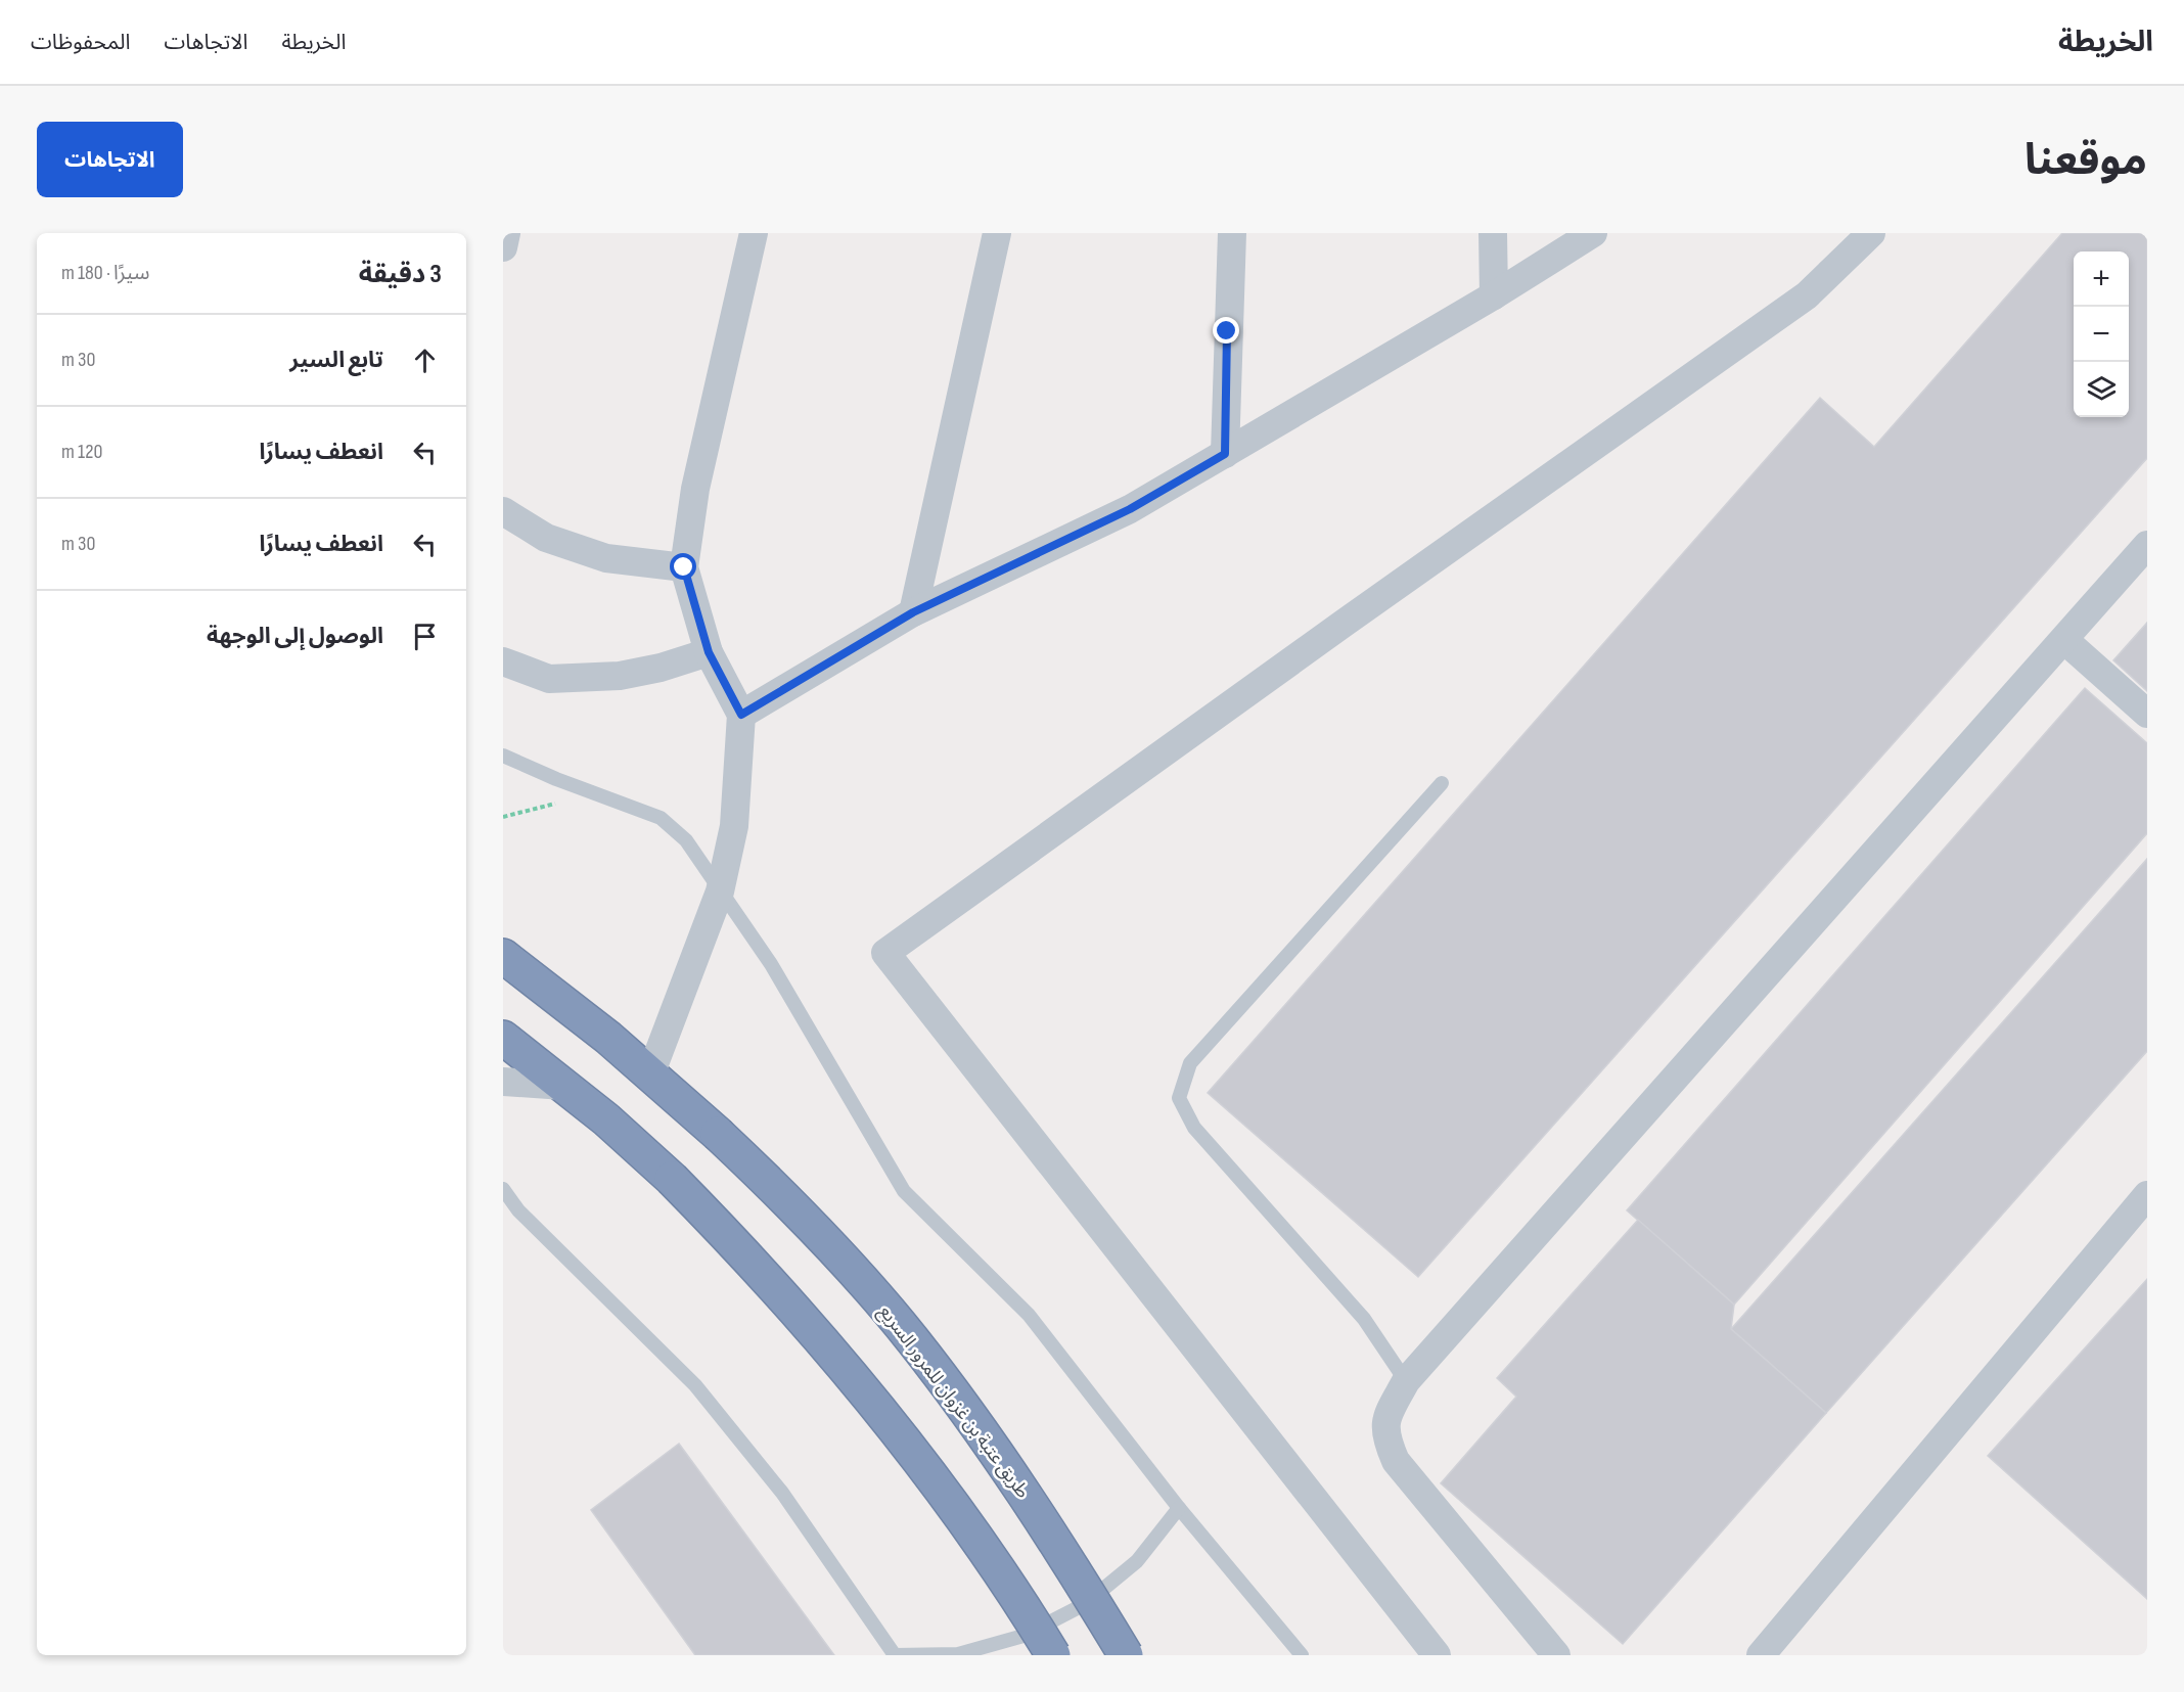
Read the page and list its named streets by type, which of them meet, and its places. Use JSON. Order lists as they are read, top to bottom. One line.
{"streets":{"highway":["طريق عتبة بن غزوان للمرور السريع"]},"page":{"header":"الخريطة","nav":["الخريطة","الاتجاهات","المحفوظات"],"title":"موقعنا","buttons":"الاتجاهات","heading":["3 دقيقة","سيرًا · 180 m"],"map_buttons":["+","−"],"list":[["تابع السير","30 m"],["انعطف يسارًا","120 m"],["انعطف يسارًا","30 m"],"الوصول إلى الوجهة"]}}
